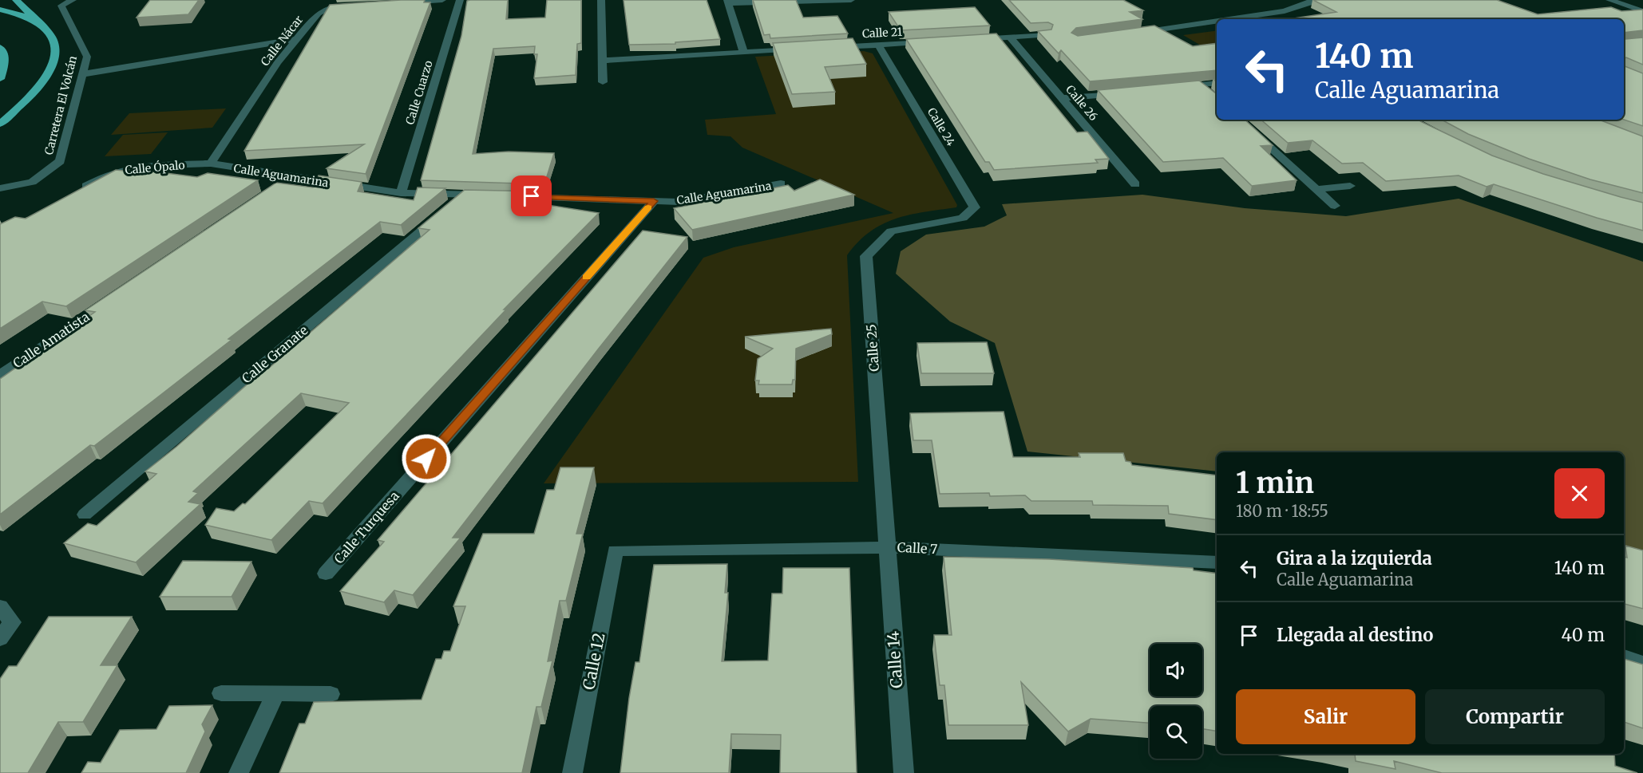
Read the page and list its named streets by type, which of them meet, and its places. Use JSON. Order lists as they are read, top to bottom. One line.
{"streets":{"street":["Calle 21","Calle Nácar","Calle Cuarzo","Calle 26","Carretera El Volcán","Calle 24","Calle Ópalo","Calle Aguamarina","Calle Amatista","Calle 25","Calle Granate","Calle Turquesa","Calle 7","Calle 14","Calle 12"]},"crossings":[["Calle 21","Calle 24"],["Calle Nácar","Calle Ópalo"],["Calle Nácar","Calle Aguamarina"],["Calle Cuarzo","Calle Aguamarina"],["Calle 24","Calle 25"],["Calle Ópalo","Calle Aguamarina"],["Calle Aguamarina","Calle Granate"],["Calle Aguamarina","Calle Turquesa"],["Calle 25","Calle 7"],["Calle 25","Calle 14"],["Calle 7","Calle 14"],["Calle 7","Calle 12"]],"page":{"turn":["140 m","Calle Aguamarina"],"heading":["1 min","180 m · 18:55"],"list":[{"name":"Gira a la izquierda","note":"Calle Aguamarina","value":"140 m"},{"name":"Llegada al destino","value":"40 m"}],"buttons":["Salir","Compartir"]}}
